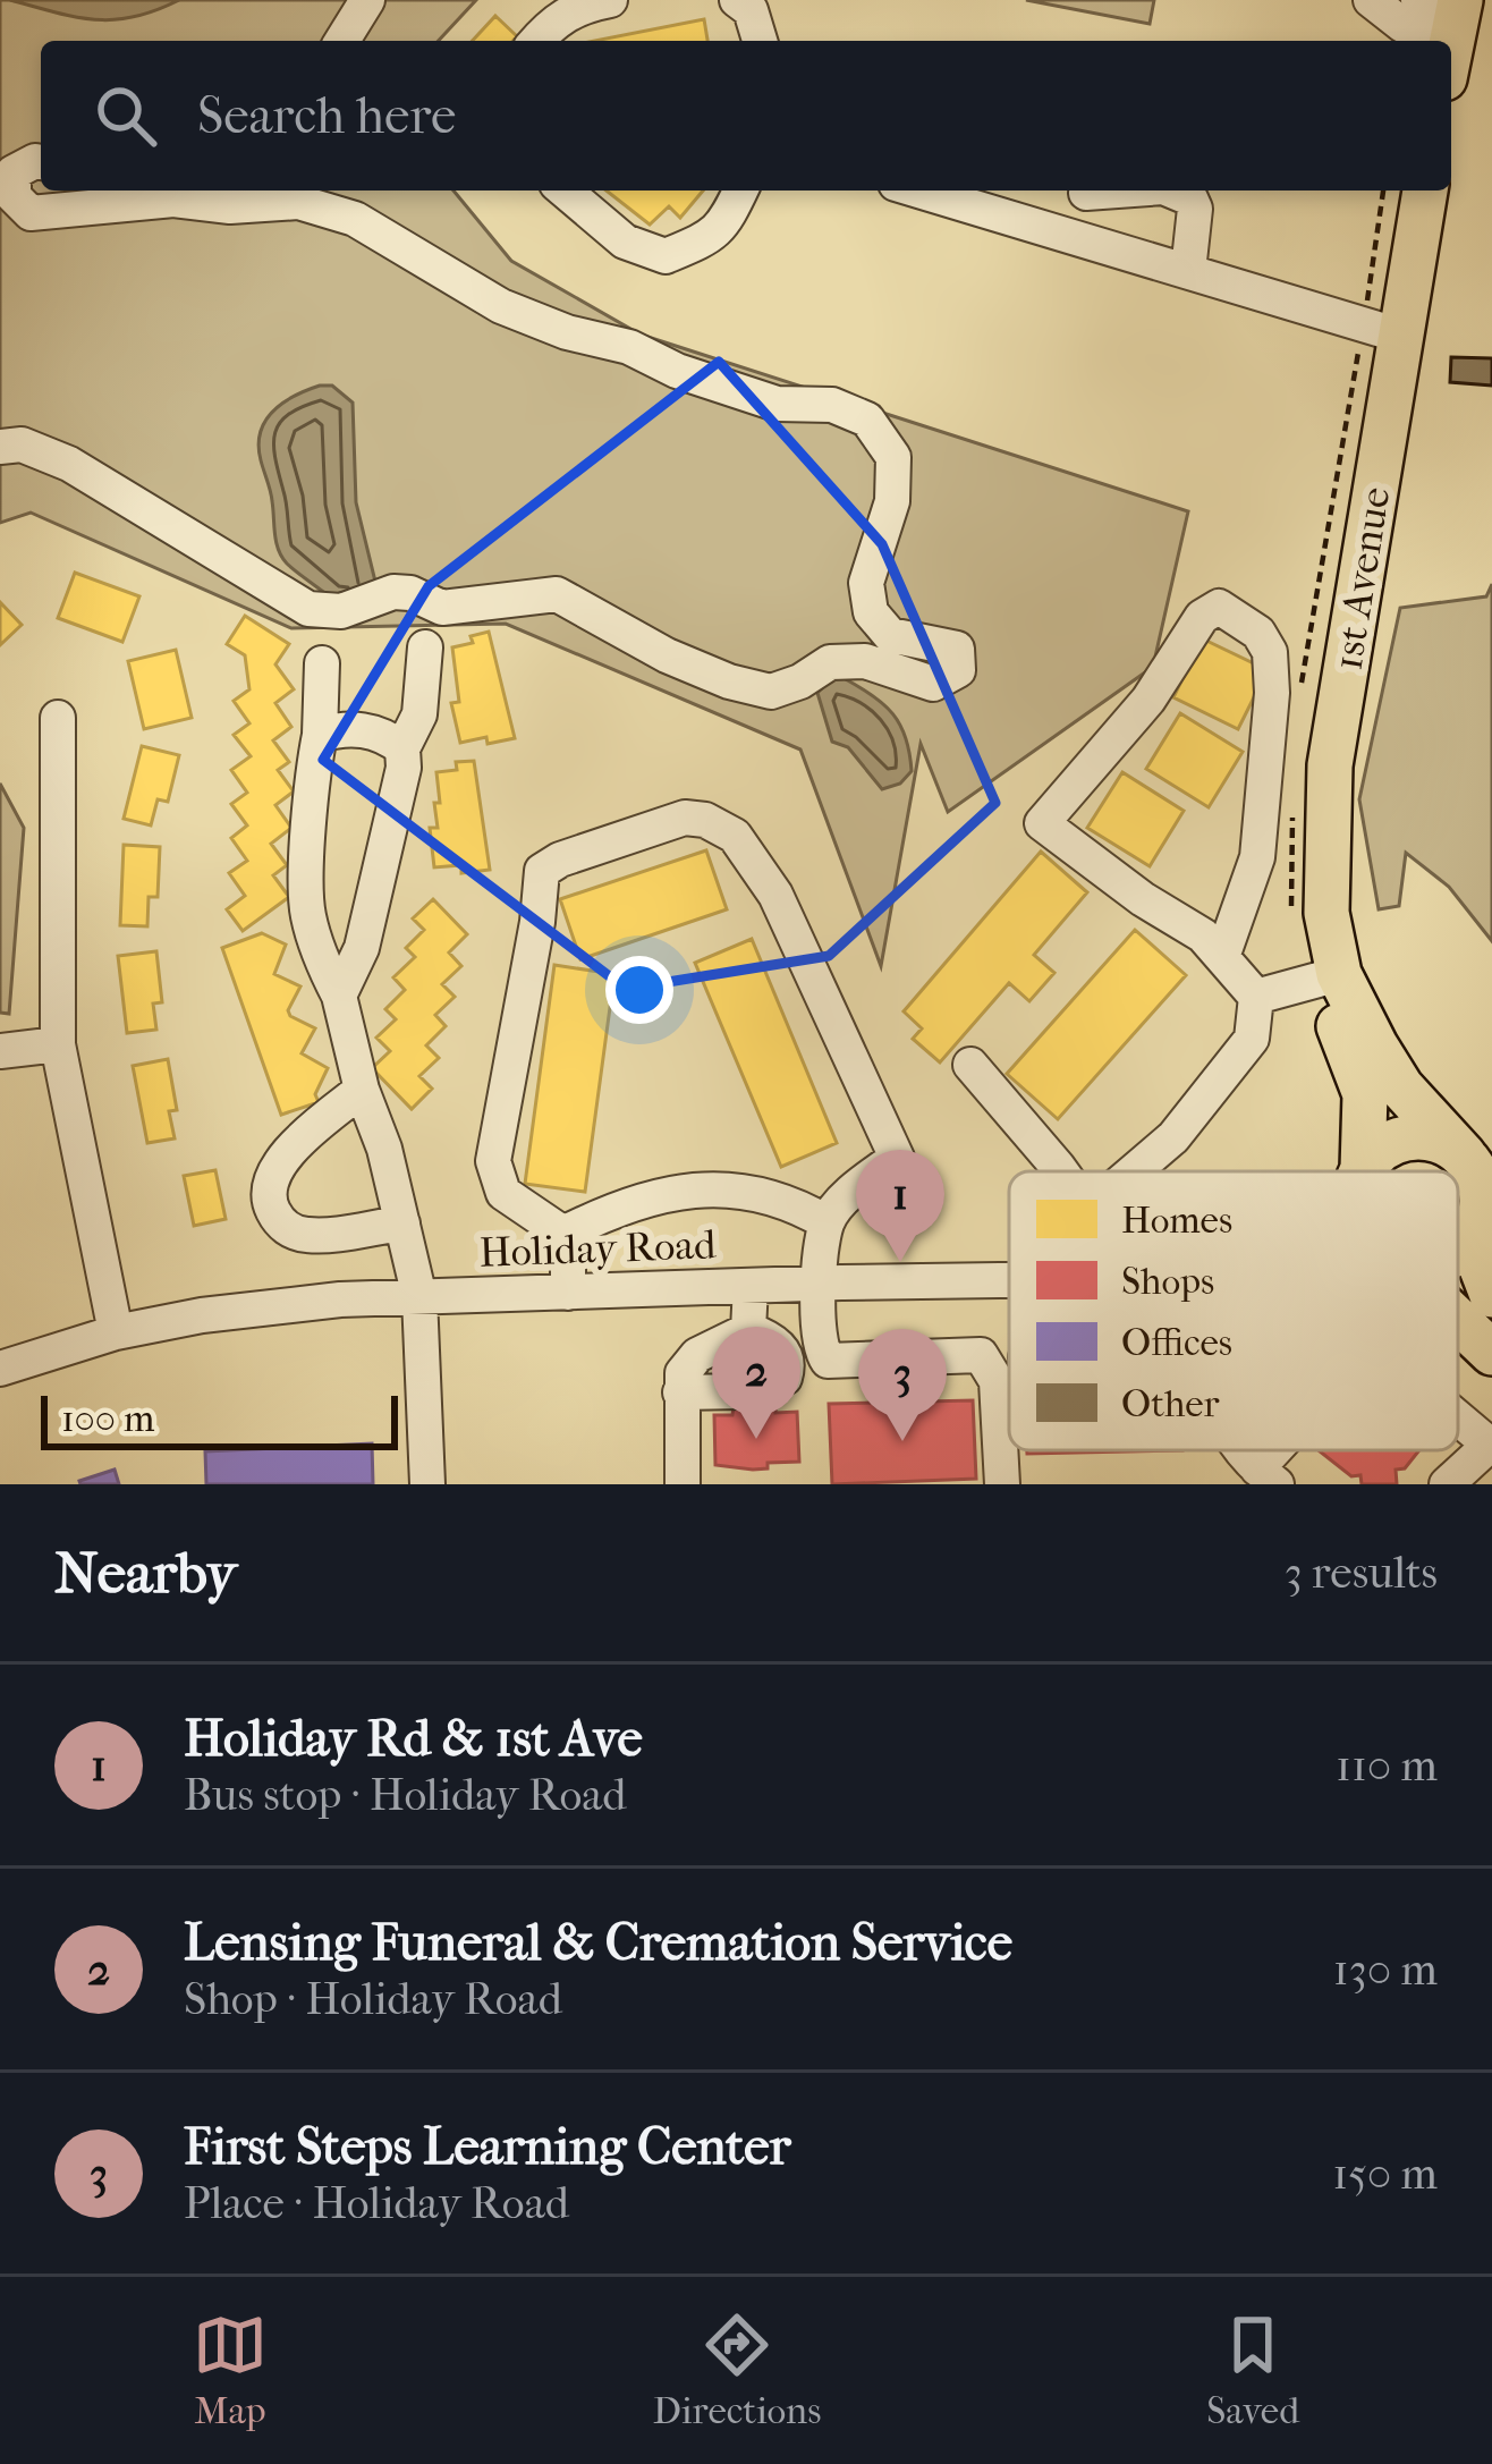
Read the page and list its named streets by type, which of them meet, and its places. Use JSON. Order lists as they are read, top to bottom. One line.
{"streets":{"main road":["1st Avenue"],"street":["Holiday Road"]},"legend":["Homes","Shops","Offices","Other"],"scale_bar":"100 m","page":{"search":"Search here","pins":["1","2","3"],"scale":"100 m","heading":["Nearby","3 results"],"list":[{"mark":"1","name":"Holiday Rd & 1st Ave","note":"Bus stop · Holiday Road","value":"110 m"},{"mark":"2","name":"Lensing Funeral & Cremation Service","note":"Shop · Holiday Road","value":"130 m"},{"mark":"3","name":"First Steps Learning Center","note":"Place · Holiday Road","value":"150 m"}],"nav":["Map","Directions","Saved"]}}
